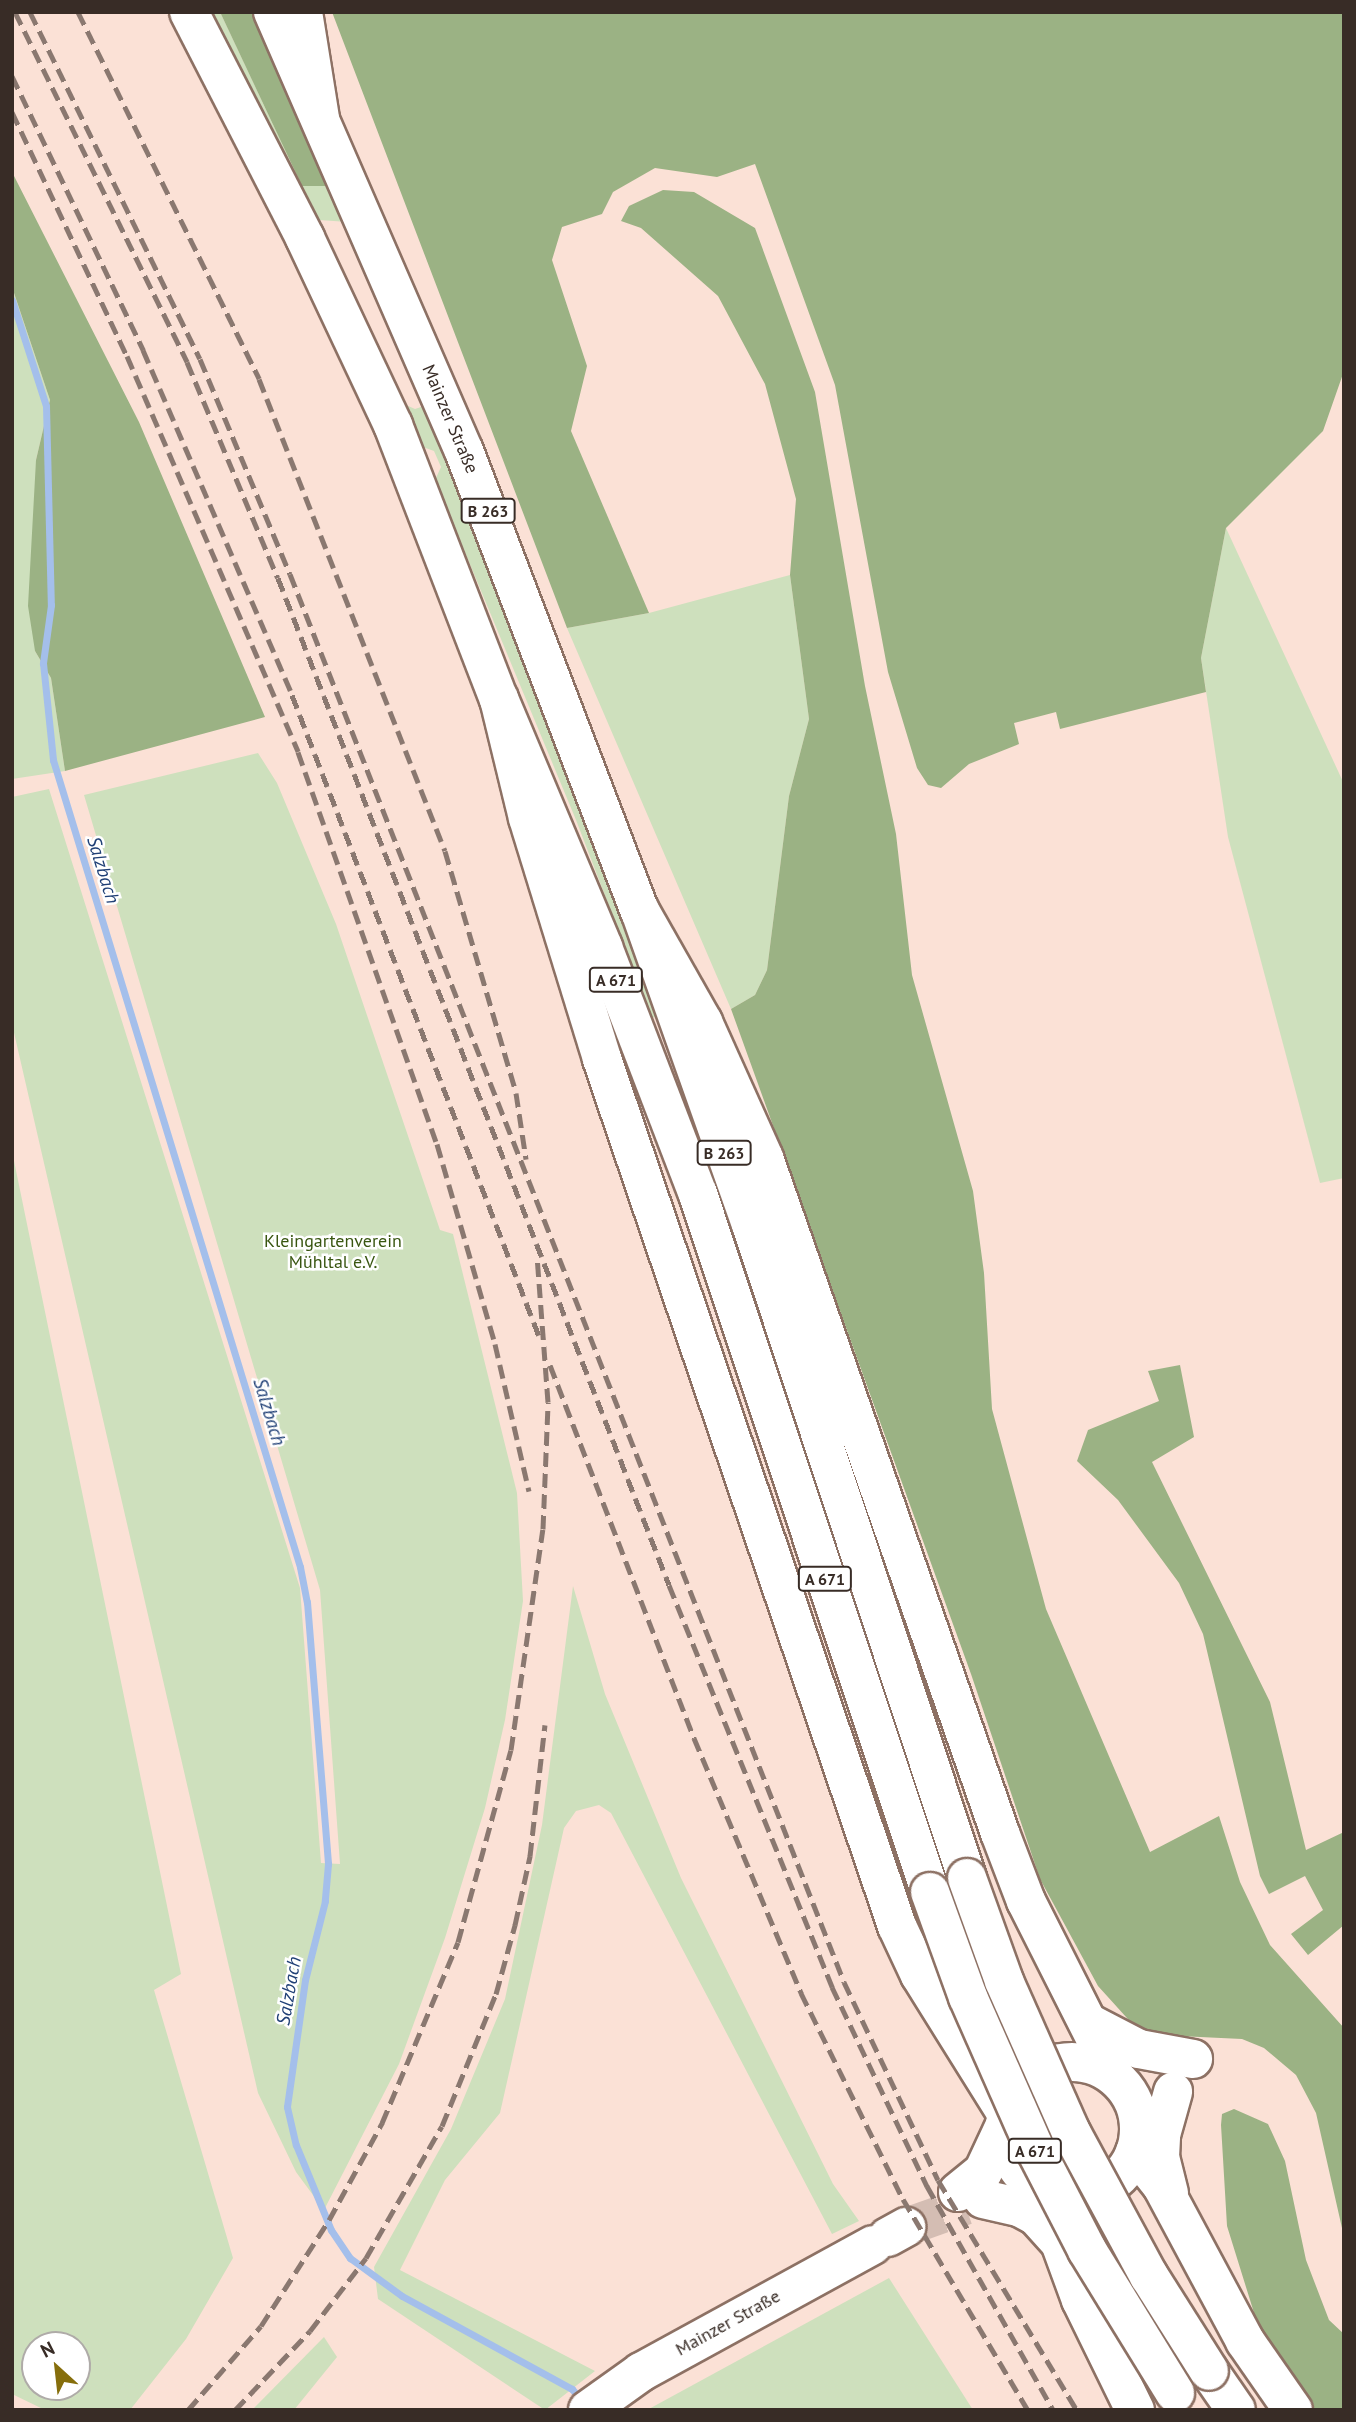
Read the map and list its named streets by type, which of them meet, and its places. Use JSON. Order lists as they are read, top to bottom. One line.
{"streets":{"main road":["Mainzer Straße","B 263","A 671"]},"crossings":[["Mainzer Straße","B 263"],["B 263","A 671"]],"water":["Salzbach"],"parks":["Kleingartenverein Mühltal e.V."],"north":"top left"}
